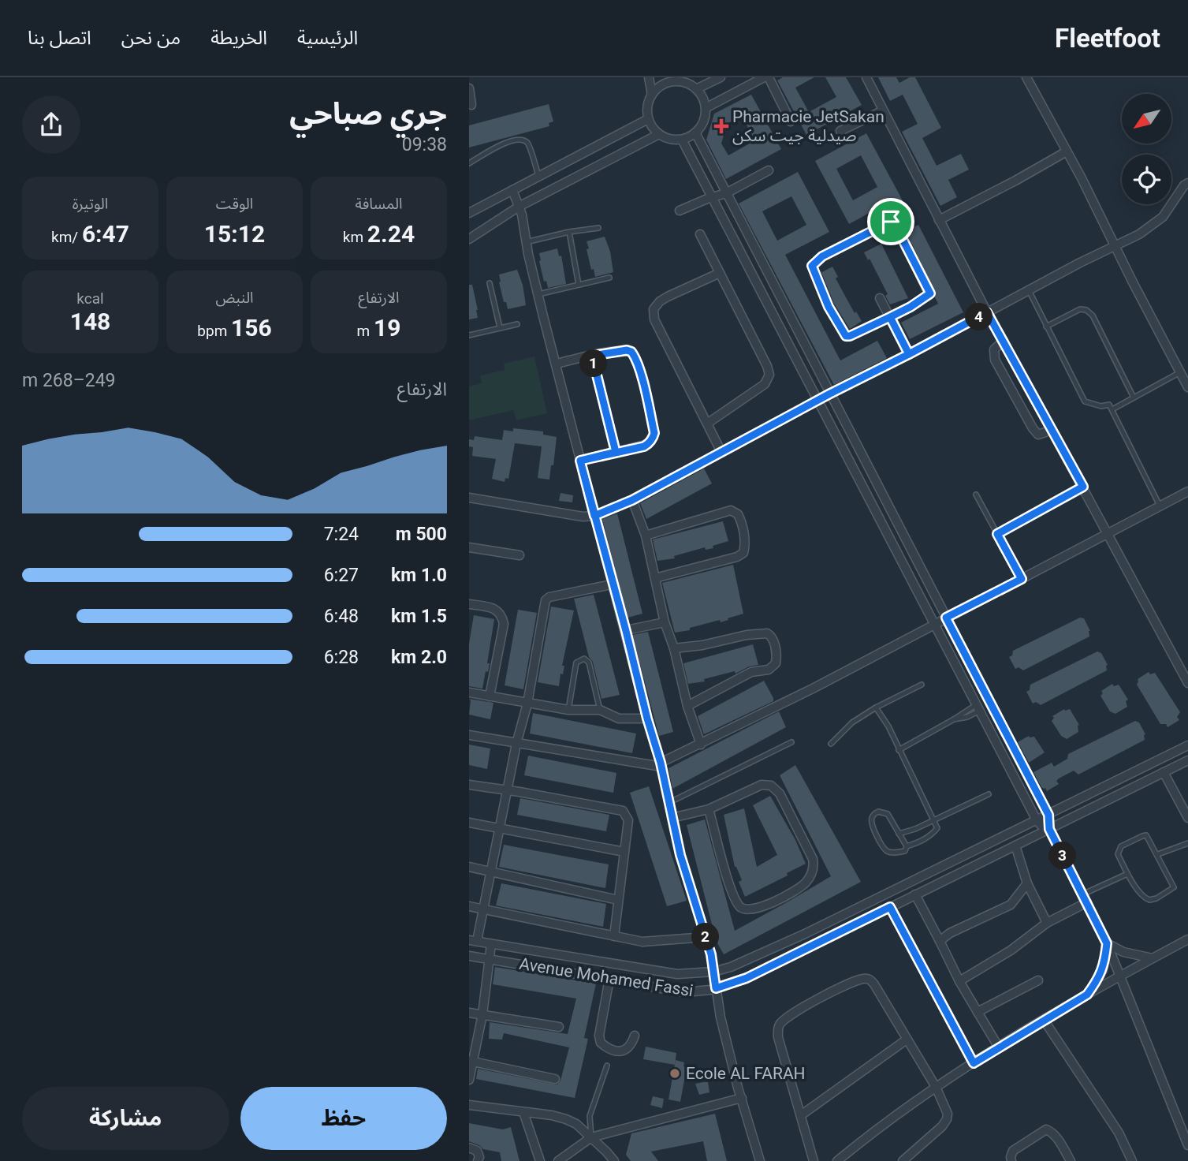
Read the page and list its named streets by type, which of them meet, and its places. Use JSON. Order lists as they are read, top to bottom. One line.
{"streets":{"street":["Avenue Mohamed Fassi"]},"places":{"health":["Pharmacie JetSakan صيدلية جيت سكن"],"other":["Ecole AL FARAH"]},"north":"bottom left","page":{"header":"Fleetfoot","nav":["الرئيسية","الخريطة","من نحن","اتصل بنا"],"heading":["جري صباحي","09:38"],"stats":[["المسافة","2.24 km"],["الوقت","15:12"],["الوتيرة","6:47 /km"],["الارتفاع","19 m"],["النبض","156 bpm"],["kcal","148"]],"pins":["4","1","3","2"],"chart":["الارتفاع","249–268 m"],"list":[{"name":"500 m","note":"7:24"},{"name":"1.0 km","note":"6:27"},{"name":"1.5 km","note":"6:48"},{"name":"2.0 km","note":"6:28"}],"buttons":["حفظ","مشاركة"]}}
